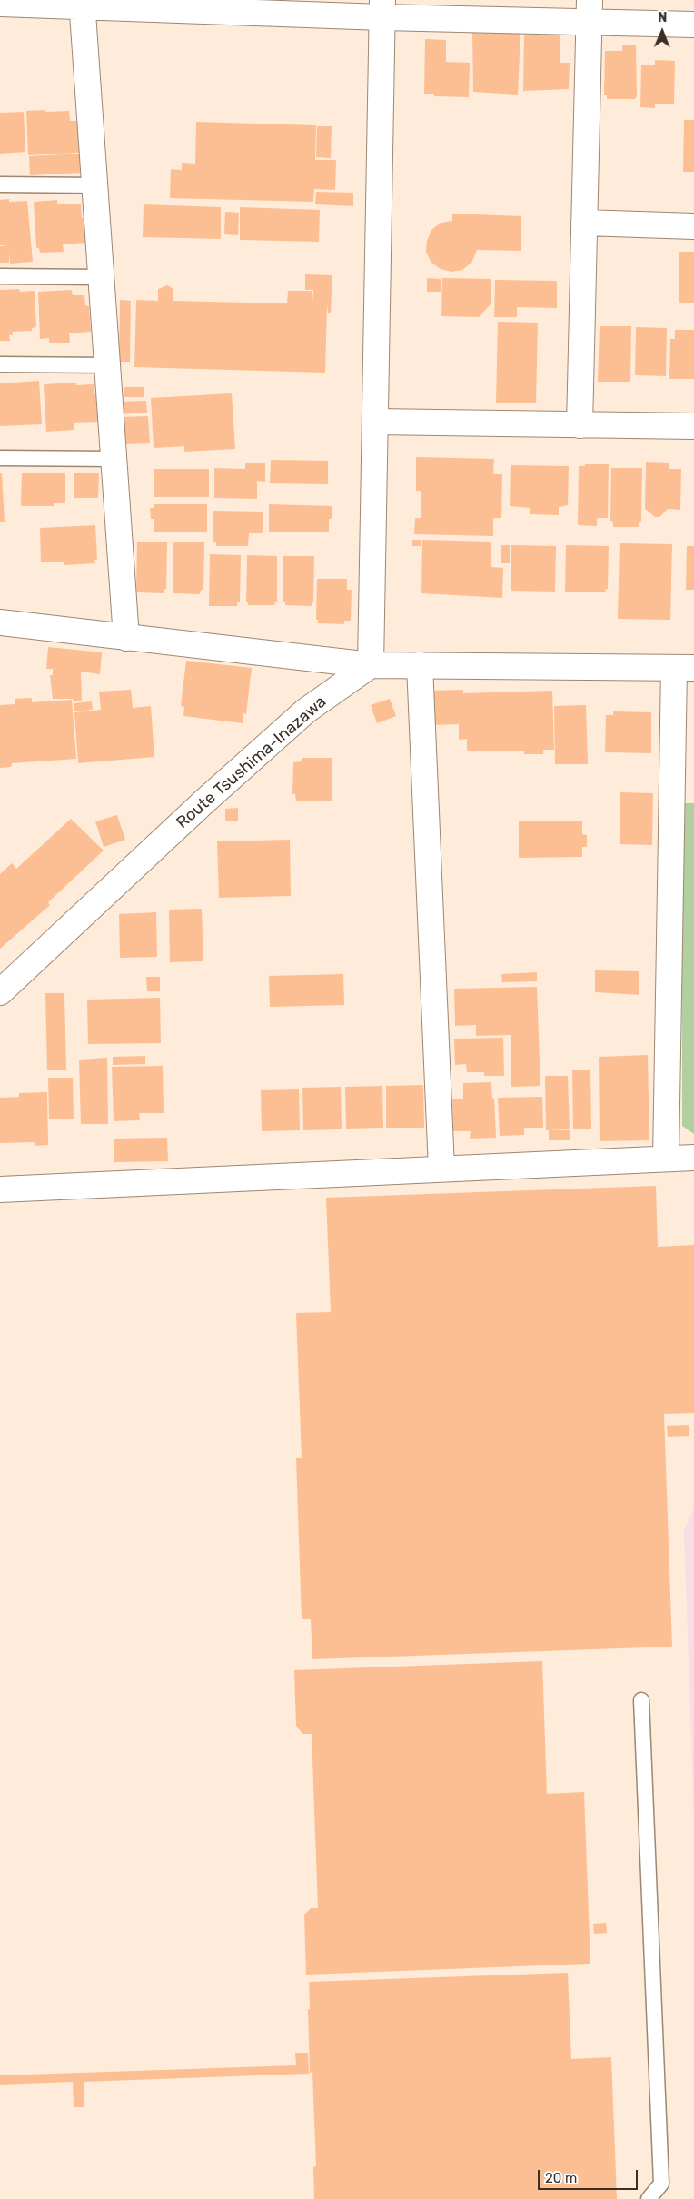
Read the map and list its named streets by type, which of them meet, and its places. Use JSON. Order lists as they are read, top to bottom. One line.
{"streets":{"street":["Route Tsushima-Inazawa"]},"scale_bar":"20 m","north":"top"}
